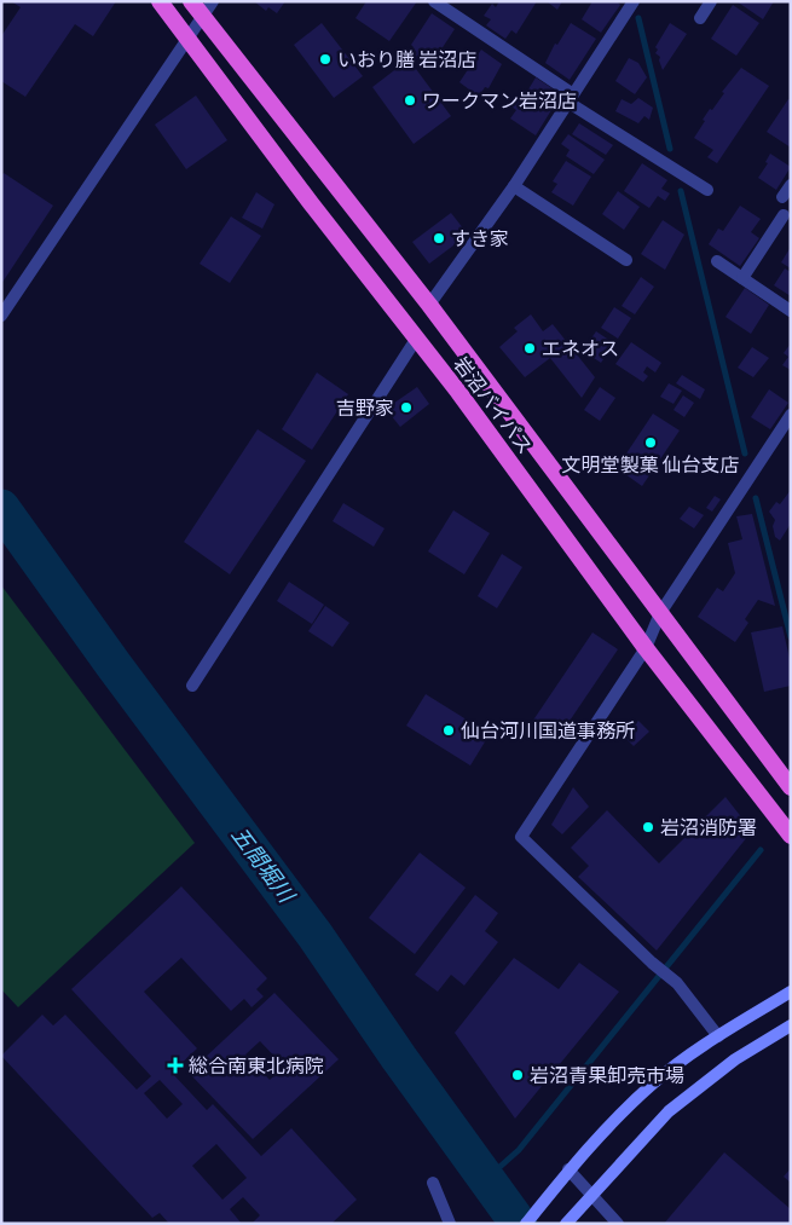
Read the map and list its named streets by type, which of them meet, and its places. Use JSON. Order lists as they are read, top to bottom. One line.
{"streets":{"highway":["岩沼バイパス"]},"water":["五間堀川"],"places":{"other":["いおり膳 岩沼店","ワークマン岩沼店","すき家","エネオス","吉野家","文明堂製菓 仙台支店","仙台河川国道事務所","岩沼消防署","岩沼青果卸売市場"],"health":["総合南東北病院"]}}
